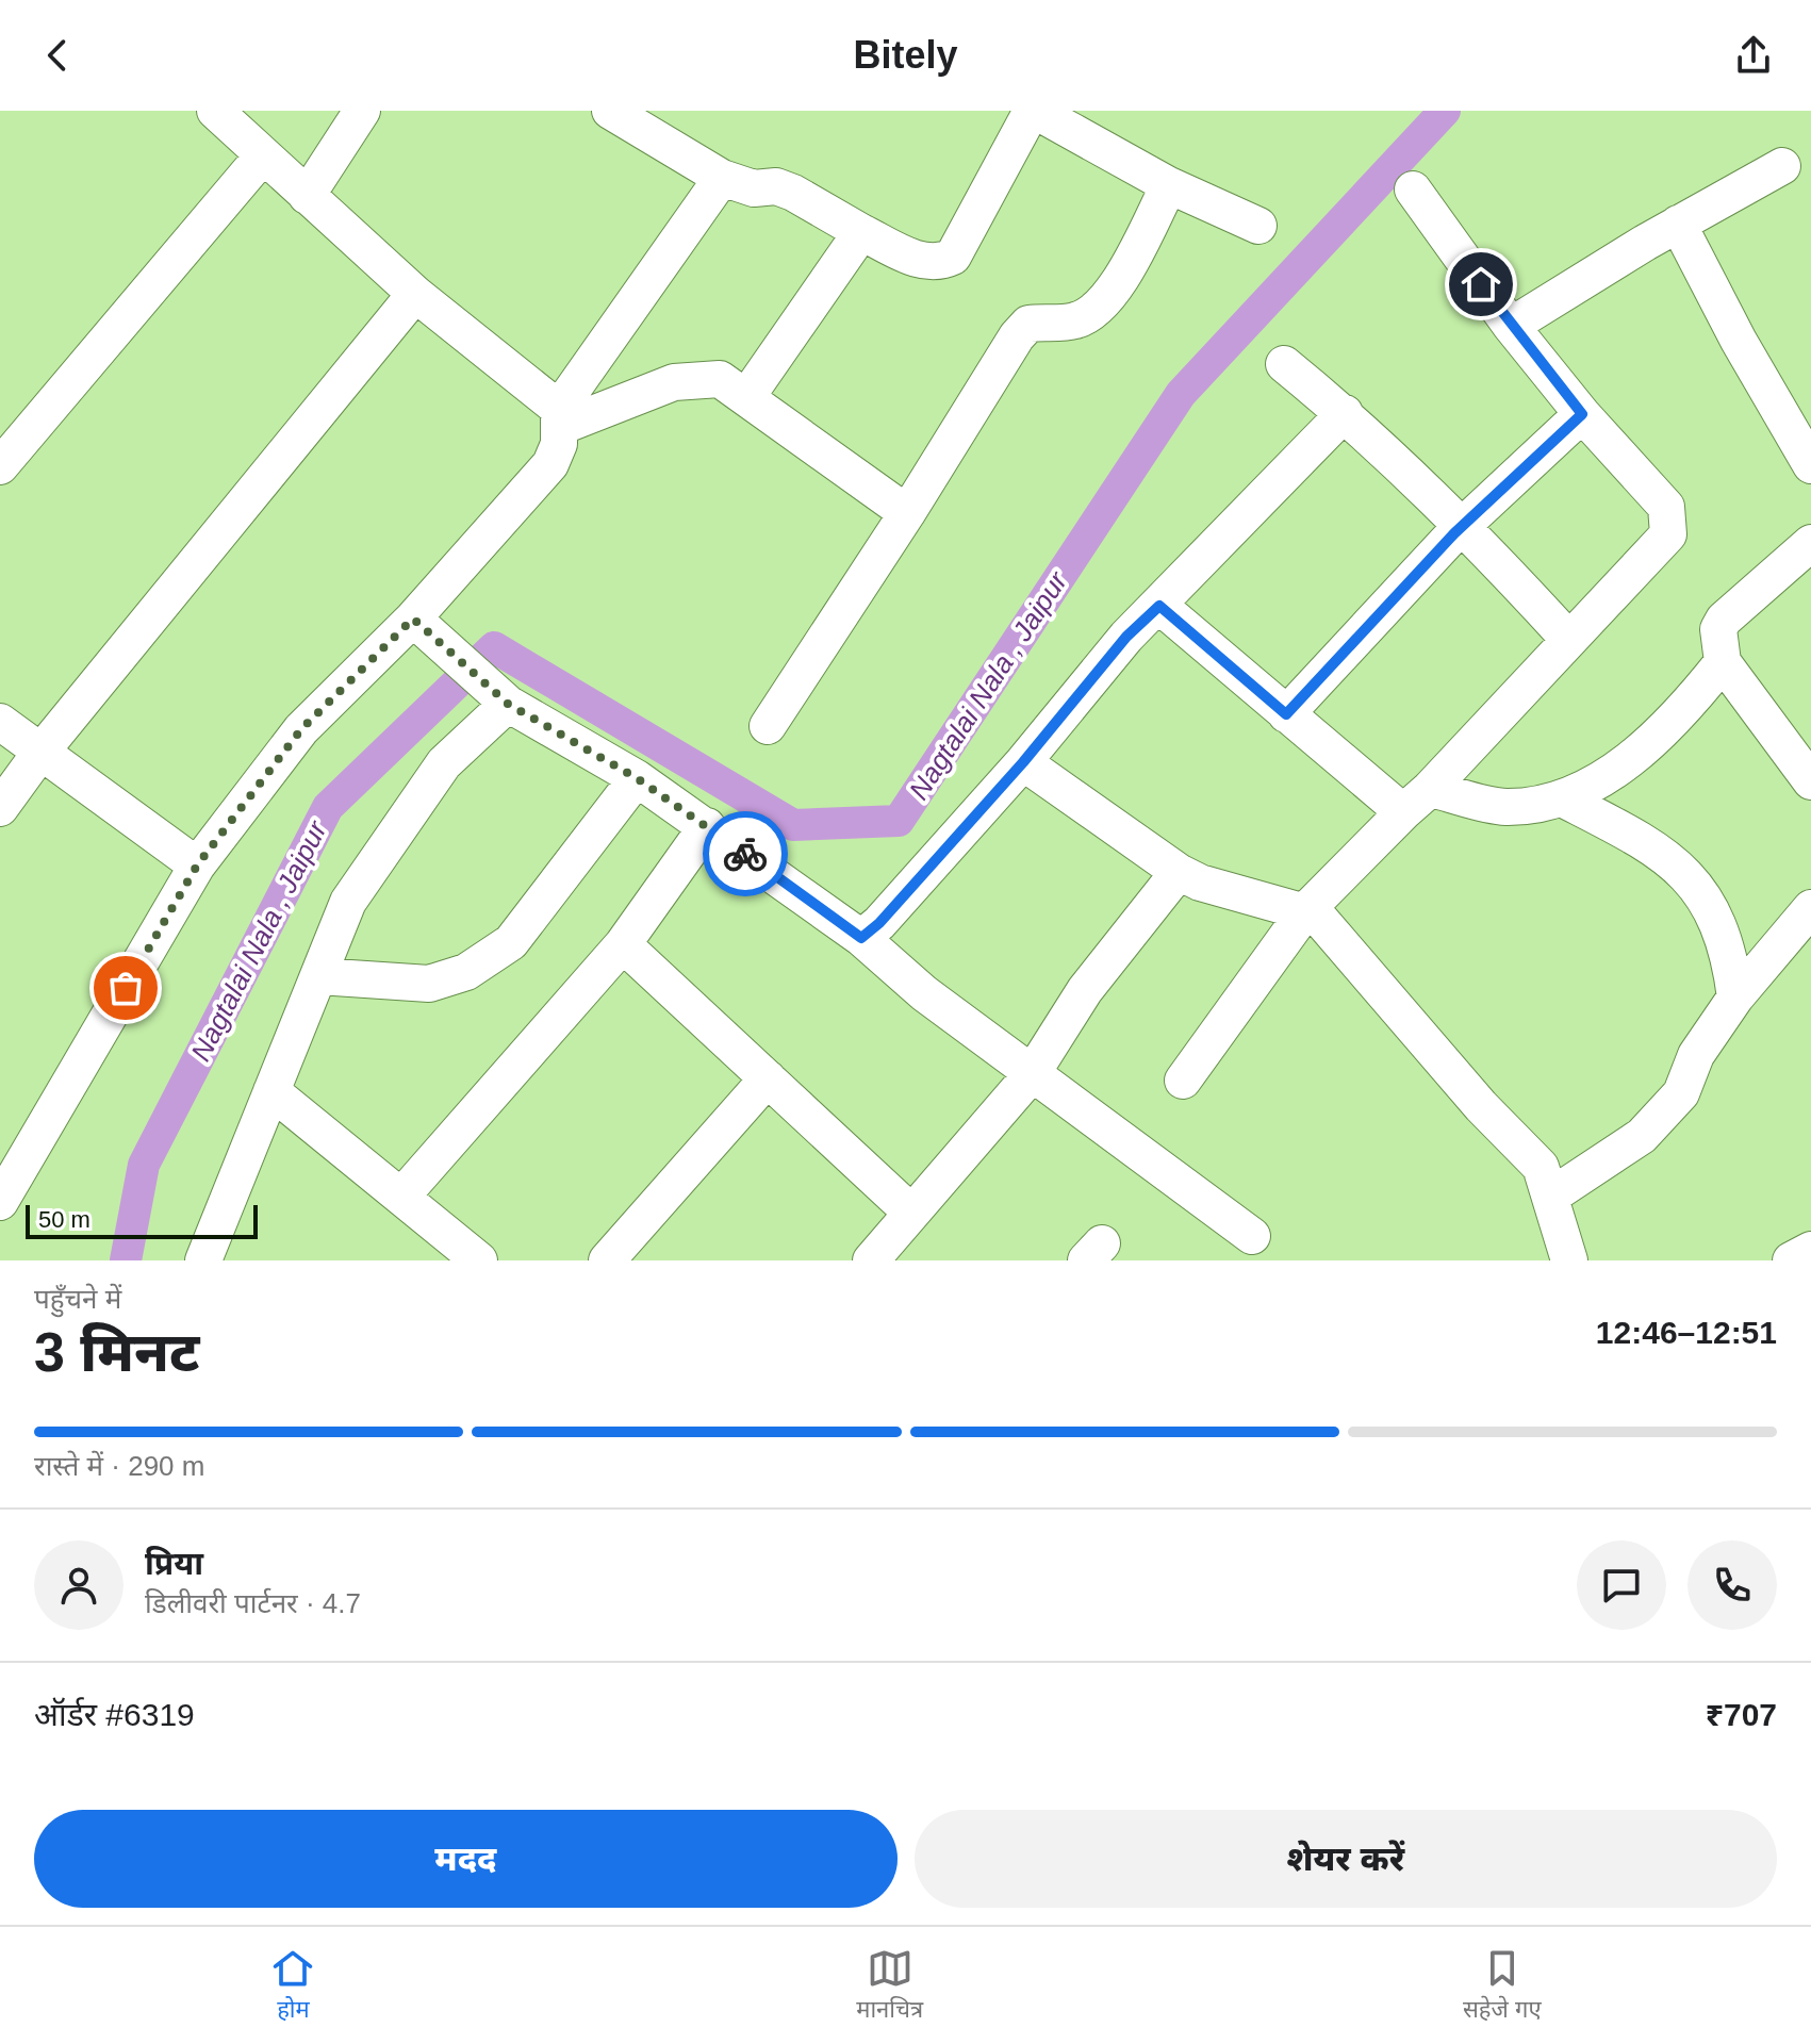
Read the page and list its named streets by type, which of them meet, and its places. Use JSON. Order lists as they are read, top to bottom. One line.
{"water":["Nagtalai Nala , Jaipur"],"scale_bar":"50 m","page":{"header":"Bitely","scale":"50 m","heading":["3 मिनट","पहुँचने में","12:46–12:51"],"panel":["प्रिया","डिलीवरी पार्टनर · 4.7","ऑर्डर #6319","₹707"],"bar":"रास्ते में · 290 m","buttons":["मदद","शेयर करें"],"tabs":["होम","मानचित्र","सहेजे गए"]}}
